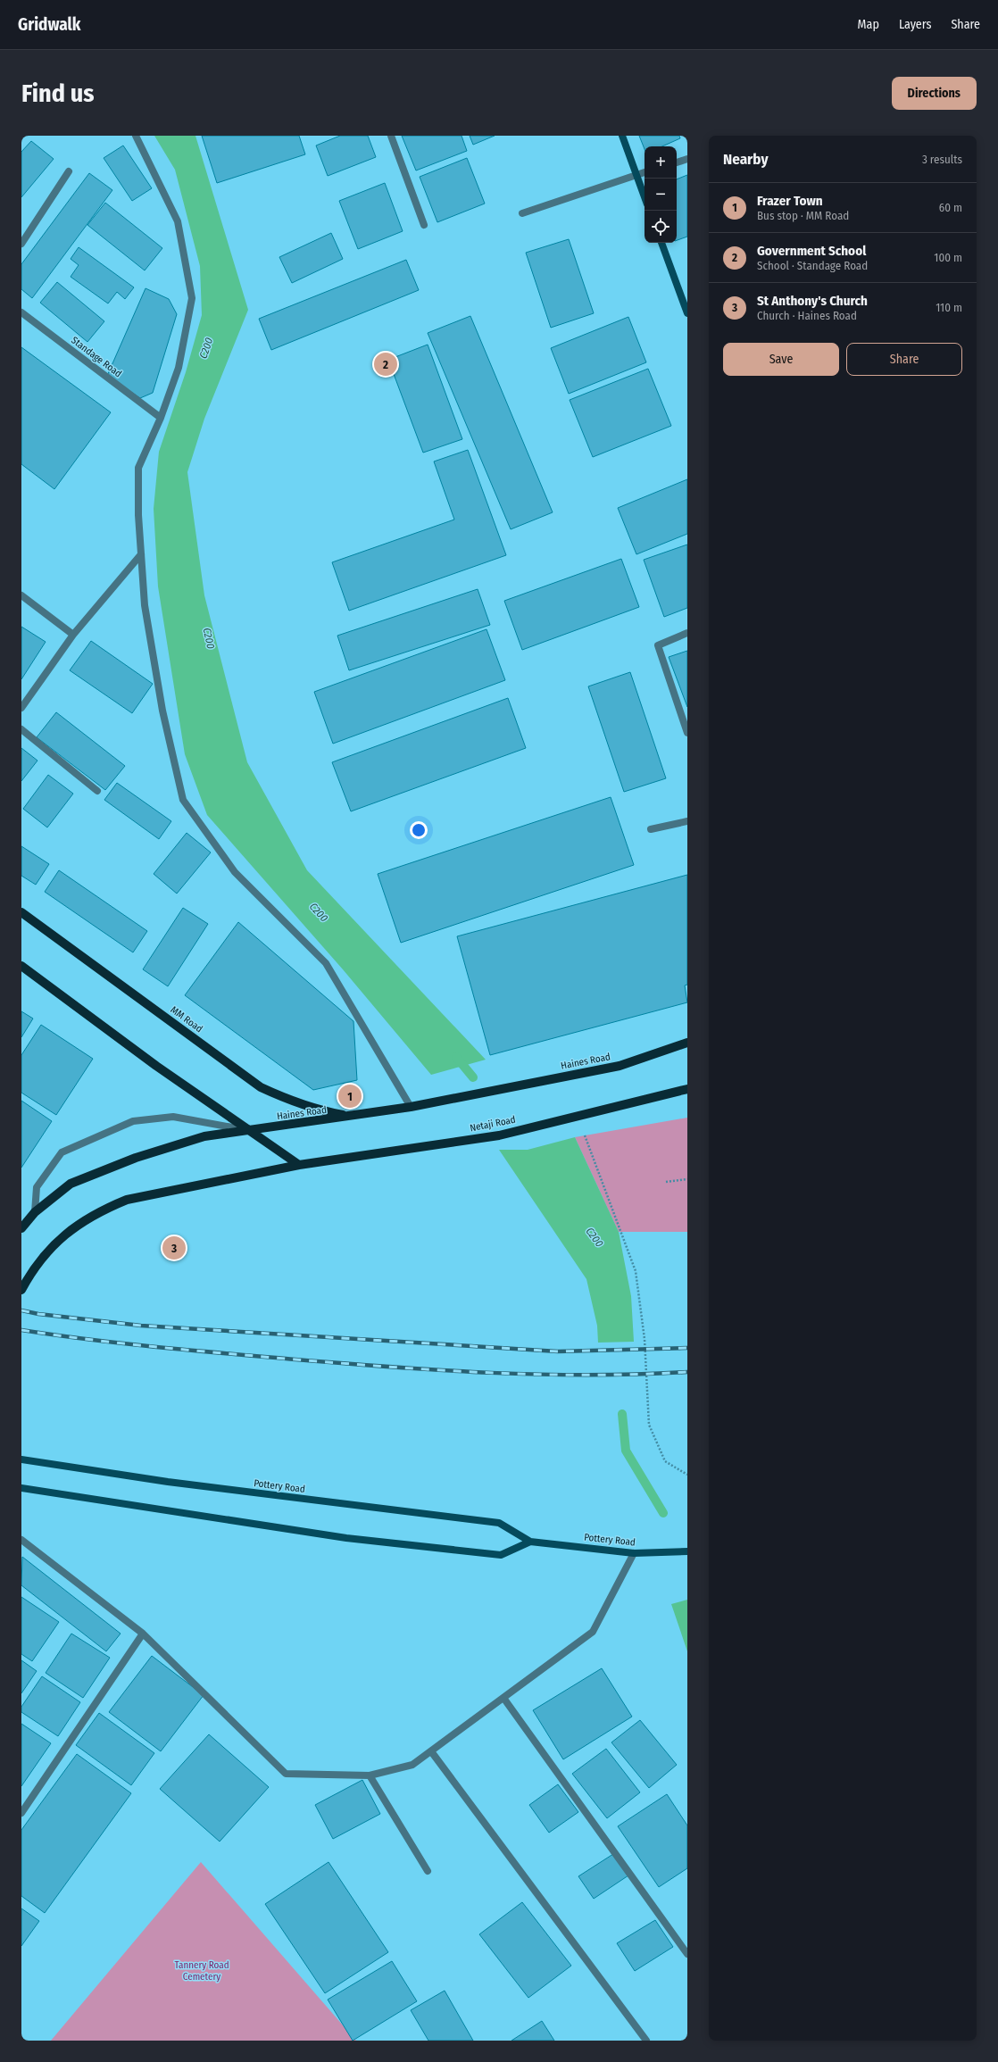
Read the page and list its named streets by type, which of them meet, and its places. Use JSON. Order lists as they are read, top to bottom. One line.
{"streets":{"main road":["MM Road","Haines Road","Netaji Road"],"street":["Standage Road","Pottery Road"]},"crossings":[["MM Road","Haines Road"]],"water":["C200"],"parks":["Tannery Road Cemetery"],"page":{"header":"Gridwalk","nav":["Map","Layers","Share"],"buttons":["Directions",["Save","Share"]],"title":"Find us","heading":["Nearby","3 results"],"map_buttons":["+","−"],"list":[{"mark":"1","name":"Frazer Town","note":"Bus stop · MM Road","value":"60 m"},{"mark":"2","name":"Government School","note":"School · Standage Road","value":"100 m"},{"mark":"3","name":"St Anthony's Church","note":"Church · Haines Road","value":"110 m"}],"pins":["2","1","3"]}}
